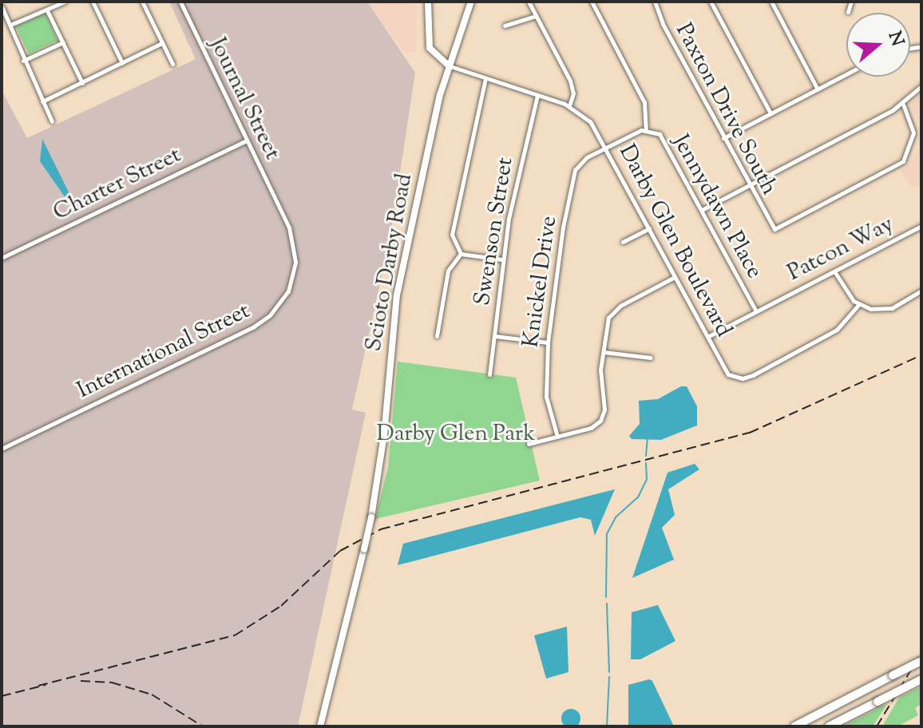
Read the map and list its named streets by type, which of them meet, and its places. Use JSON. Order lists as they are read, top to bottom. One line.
{"streets":{"main road":["Scioto Darby Road"],"street":["Journal Street","Paxton Drive South","Charter Street","Jennydawn Place","Swenson Street","Darby Glen Boulevard","Patcon Way","Knickel Drive","International Street"]},"crossings":[["Journal Street","Charter Street"],["Journal Street","International Street"],["Jennydawn Place","Darby Glen Boulevard"],["Jennydawn Place","Patcon Way"],["Jennydawn Place","Knickel Drive"],["Swenson Street","Darby Glen Boulevard"],["Darby Glen Boulevard","Patcon Way"],["Darby Glen Boulevard","Scioto Darby Road"],["Darby Glen Boulevard","Knickel Drive"]],"parks":["Darby Glen Park"],"north":"right"}
